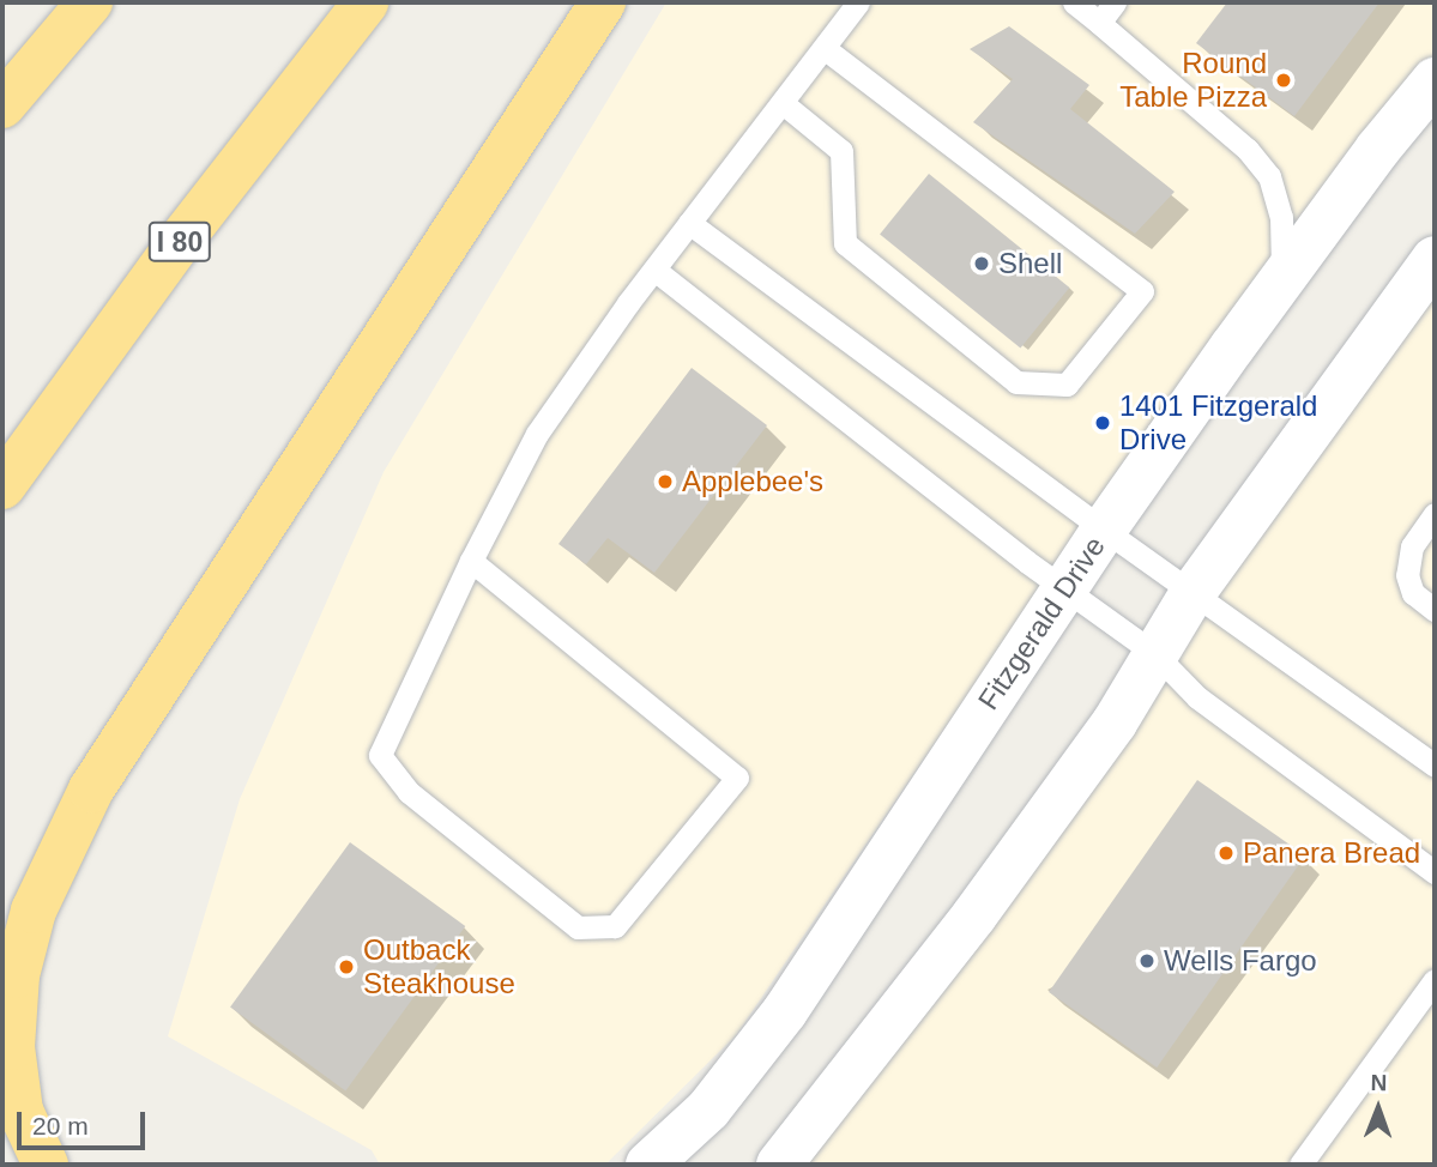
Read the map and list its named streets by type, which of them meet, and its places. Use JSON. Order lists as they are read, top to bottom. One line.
{"streets":{"highway":["I 80"],"main road":["Fitzgerald Drive"]},"places":["Round Table Pizza","Shell","1401 Fitzgerald Drive","Applebee's","Panera Bread","Wells Fargo","Outback Steakhouse"],"scale_bar":"20 m","north":"top"}
